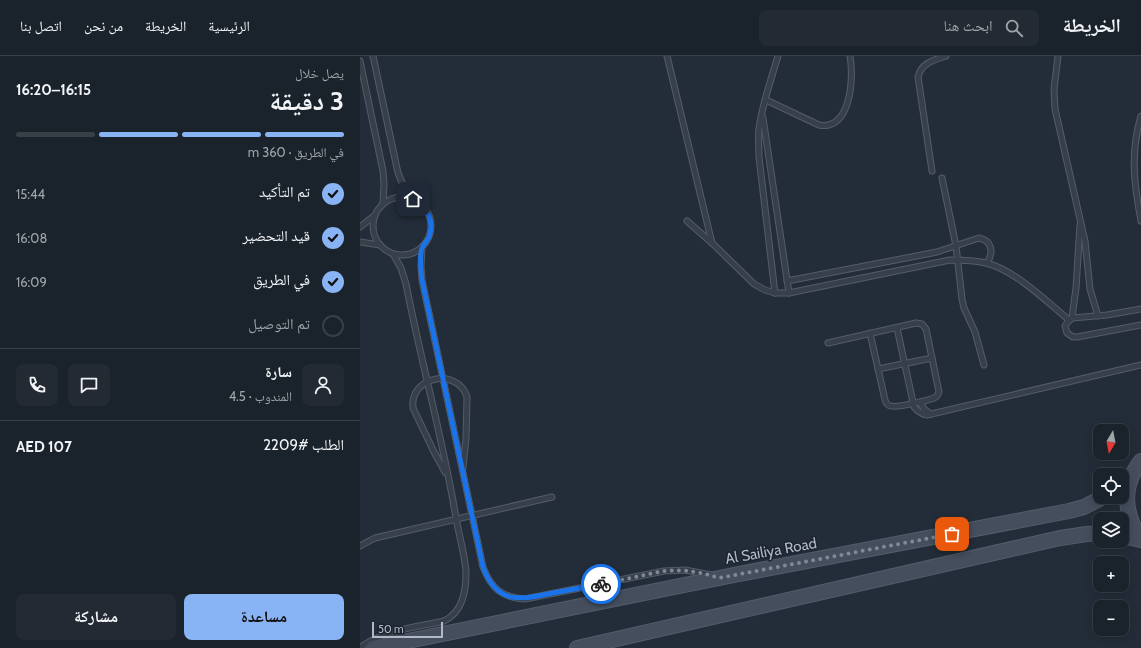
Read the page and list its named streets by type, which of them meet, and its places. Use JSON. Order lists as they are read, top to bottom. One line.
{"streets":{"main road":["Al Sailiya Road"]},"scale_bar":"50 m","north":"bottom","page":{"header":"الخريطة","search":"ابحث هنا","nav":["الرئيسية","الخريطة","من نحن","اتصل بنا"],"heading":["3 دقيقة","يصل خلال","16:15–16:20"],"panel":["سارة","المندوب · 4.5","الطلب #2209","AED 107"],"bar":"في الطريق · 360 m","list":[["تم التأكيد","15:44"],["قيد التحضير","16:08"],["في الطريق","16:09"],"تم التوصيل"],"map_buttons":["+","−"],"buttons":["مساعدة","مشاركة"],"scale":"50 m"}}
